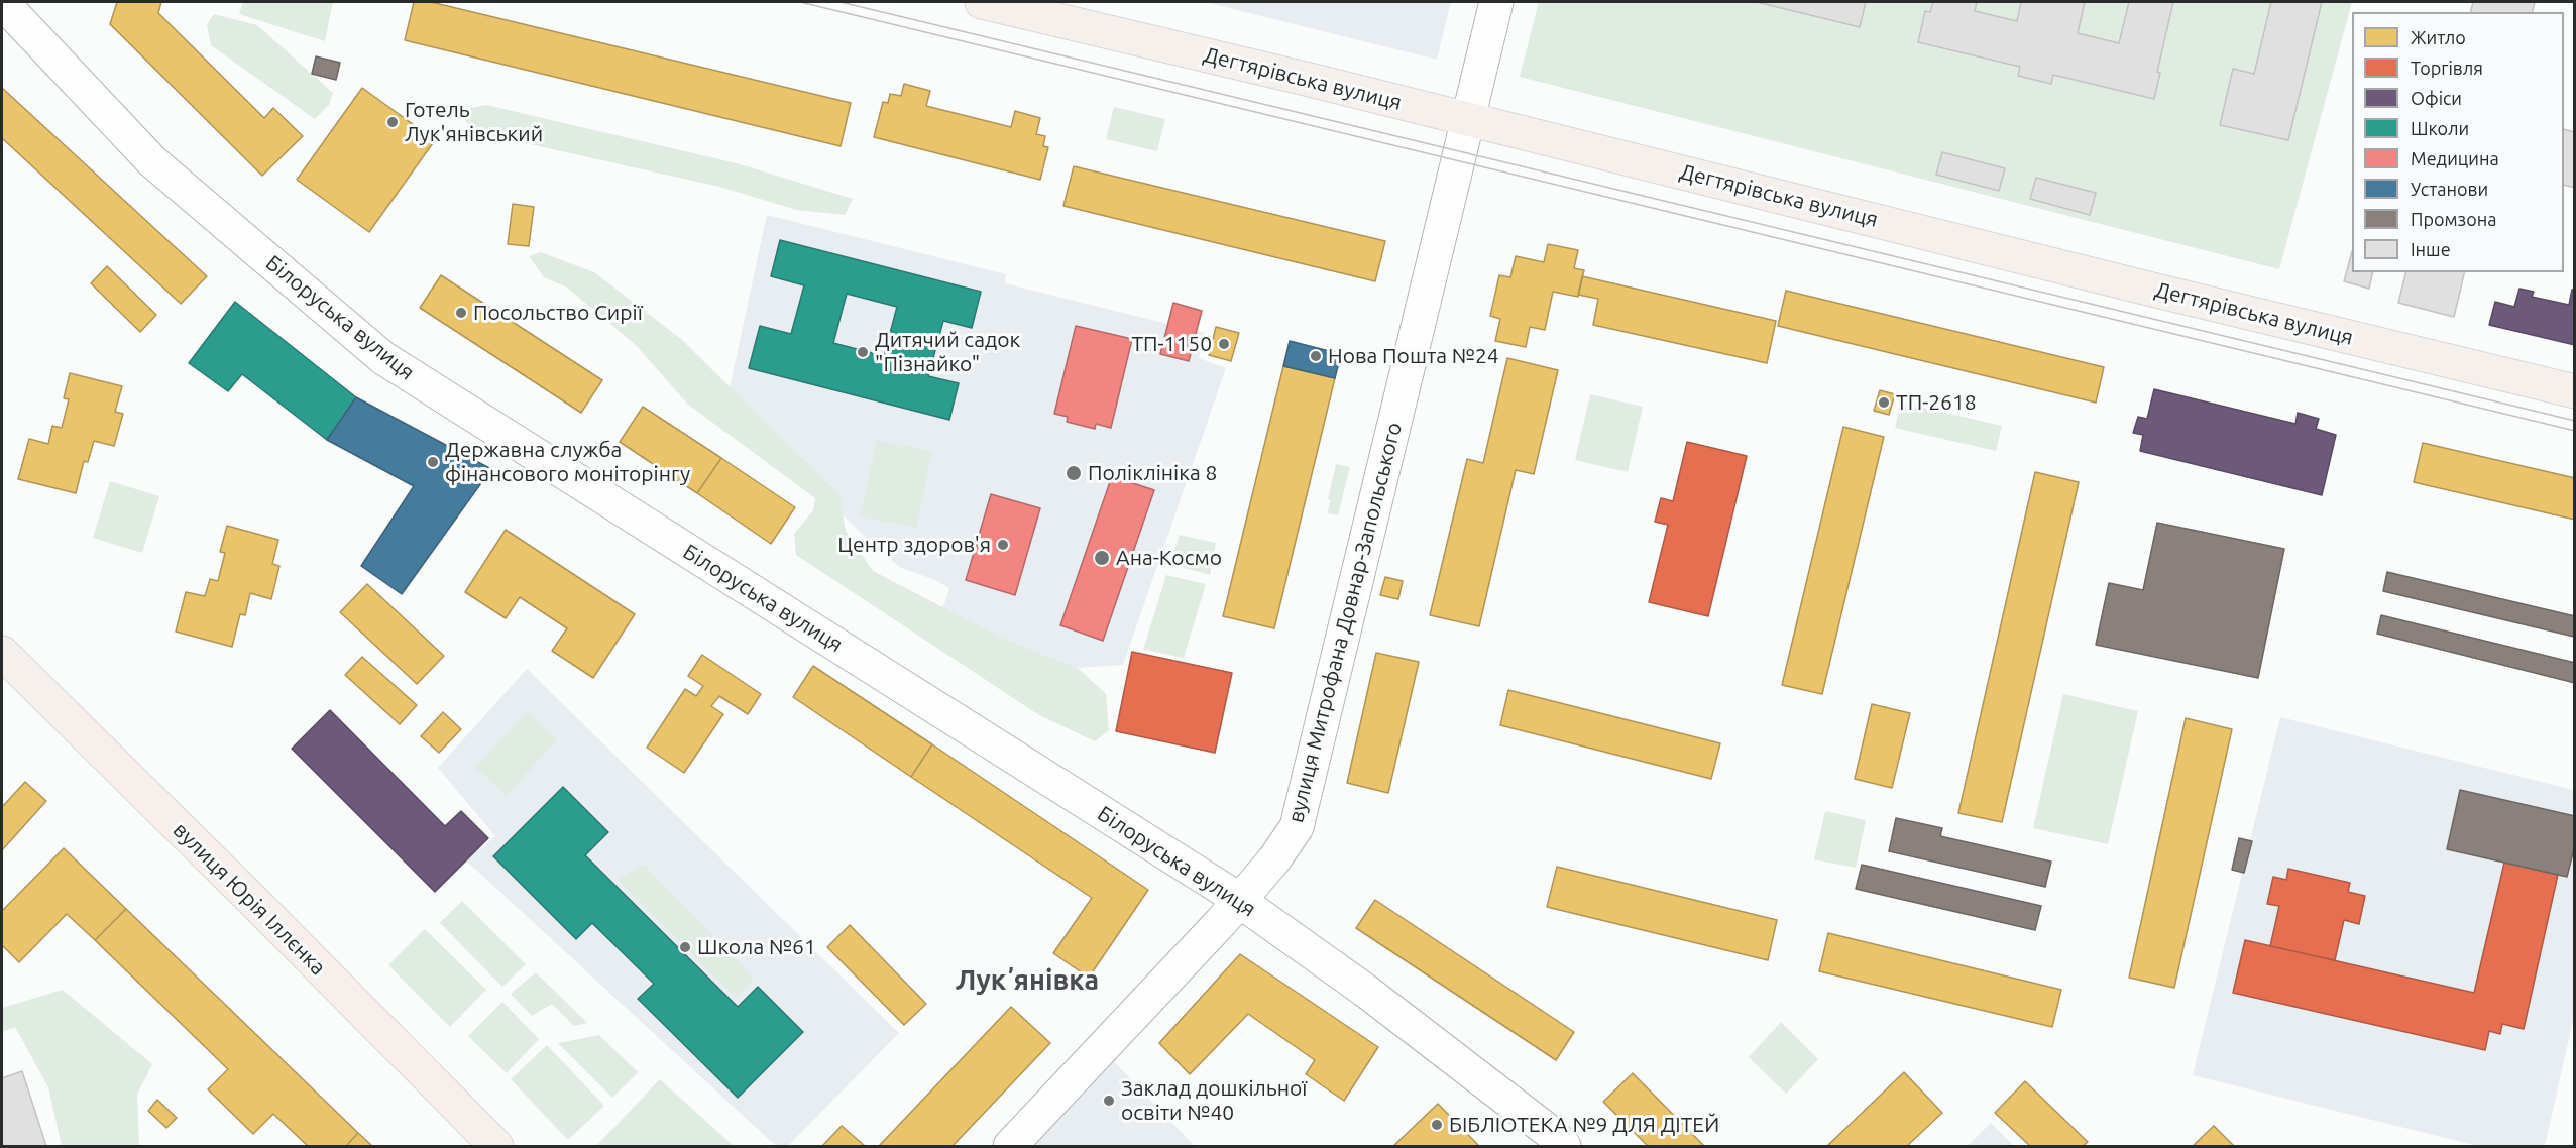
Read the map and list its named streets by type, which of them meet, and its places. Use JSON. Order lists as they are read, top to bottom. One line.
{"streets":{"main road":["Дегтярівська вулиця","вулиця Юрія Іллєнка"],"street":["Білоруська вулиця","вулиця Митрофана Довнар-Запольського"]},"crossings":[["Дегтярівська вулиця","вулиця Митрофана Довнар-Запольського"],["Білоруська вулиця","вулиця Митрофана Довнар-Запольського"]],"districts":["Лукʼянівка"],"places":["Готель Лук'янівський","Посольство Сирії","ТП-1150","Дитячий садок \"Пізнайко\"","Нова Пошта №24","ТП-2618","Державна служба фінансового моніторінгу","Поліклініка 8","Центр здоров'я","Ана-Космо","Школа №61","Заклад дошкільної освіти №40","БІБЛІОТЕКА №9 ДЛЯ ДІТЕЙ"],"legend":["Житло","Торгівля","Офіси","Школи","Медицина","Установи","Промзона","Інше"]}
